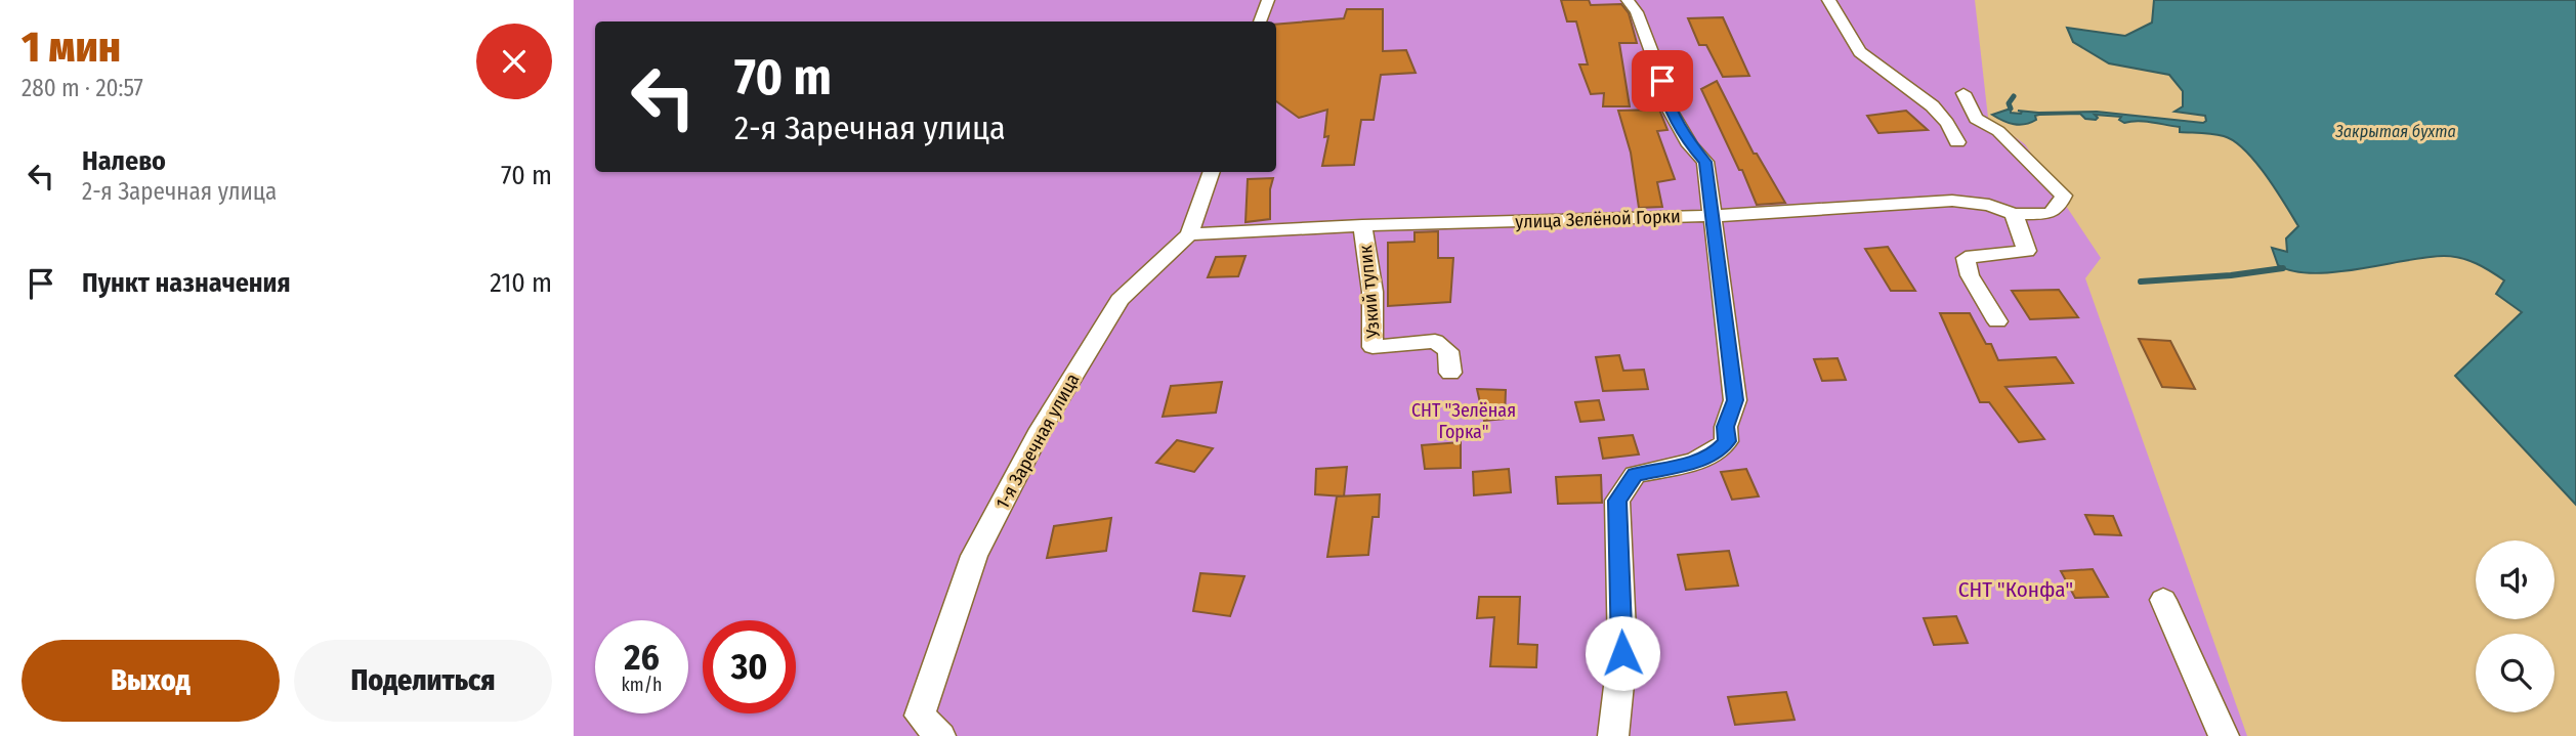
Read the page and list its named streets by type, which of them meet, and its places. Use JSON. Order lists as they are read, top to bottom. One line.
{"streets":{"street":["улица Зелёной Горки","Узкий тупик","1-я Заречная улица"]},"crossings":[["улица Зелёной Горки","Узкий тупик"],["улица Зелёной Горки","1-я Заречная улица"]],"water":["Закрытая бухта"],"parks":["СНТ \"Зелёная Горка\"","СНТ \"Конфа\""],"page":{"heading":["1 мин","280 m · 20:57"],"turn":["70 m","2-я Заречная улица"],"list":[{"name":"Налево","note":"2-я Заречная улица","value":"70 m"},{"name":"Пункт назначения","value":"210 m"}],"speed":"26 km/h","limit":"30","buttons":["Выход","Поделиться"]}}
